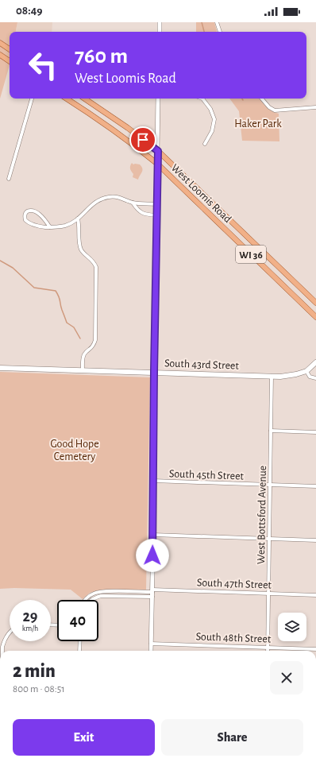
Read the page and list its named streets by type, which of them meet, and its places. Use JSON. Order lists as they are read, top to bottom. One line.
{"streets":{"main road":["West Loomis Road","WI 36","South 43rd Street"],"street":["South 45th Street","West Bottsford Avenue","South 47th Street","South 48th Street"]},"crossings":[["South 43rd Street","West Bottsford Avenue"],["South 45th Street","West Bottsford Avenue"],["West Bottsford Avenue","South 47th Street"],["West Bottsford Avenue","South 48th Street"]],"parks":["Haker Park","Good Hope Cemetery"],"page":{"status":"08:49","turn":["760 m","West Loomis Road"],"speed":"29 km/h","limit":"40","heading":["2 min","800 m · 08:51"],"buttons":["Exit","Share"]}}
